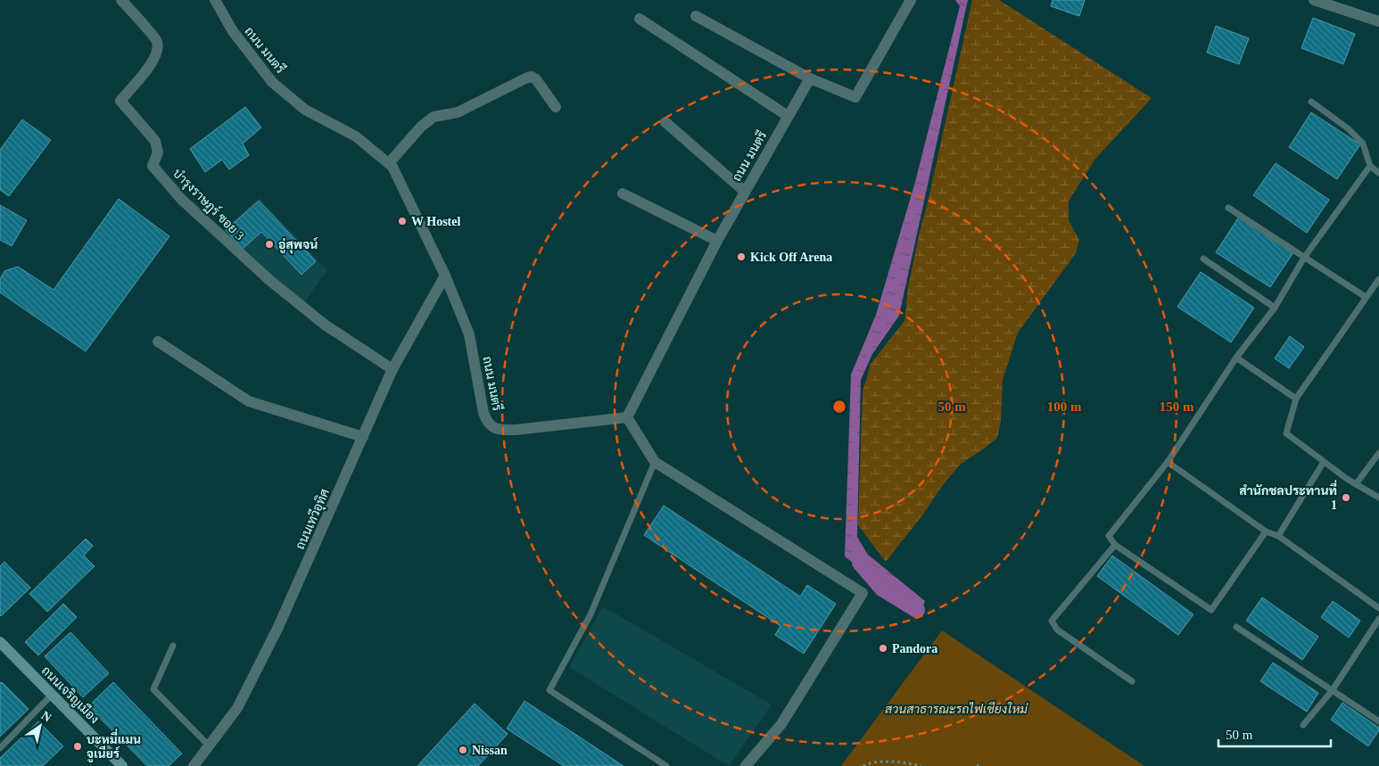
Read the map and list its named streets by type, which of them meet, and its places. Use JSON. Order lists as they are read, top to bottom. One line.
{"streets":{"main road":["ถนนเจริญเมือง"],"street":["ถนน มนตรี","บำรุงราษฏร์ ซอย 3","ถนนเทวีอุทิศ"]},"crossings":[["ถนน มนตรี","ถนนเทวีอุทิศ"],["บำรุงราษฏร์ ซอย 3","ถนนเทวีอุทิศ"]],"parks":["สวนสาธารณะรถไฟเชียงใหม่"],"places":["W Hostel","อู่สุพจน์","Kick Off Arena","สำนักชลประทานที่ 1","Pandora","บะหมี่แมน จูเนียร์","Nissan"],"scale_bar":"50 m","north":"top right","rings":["50 m","100 m","150 m"]}
